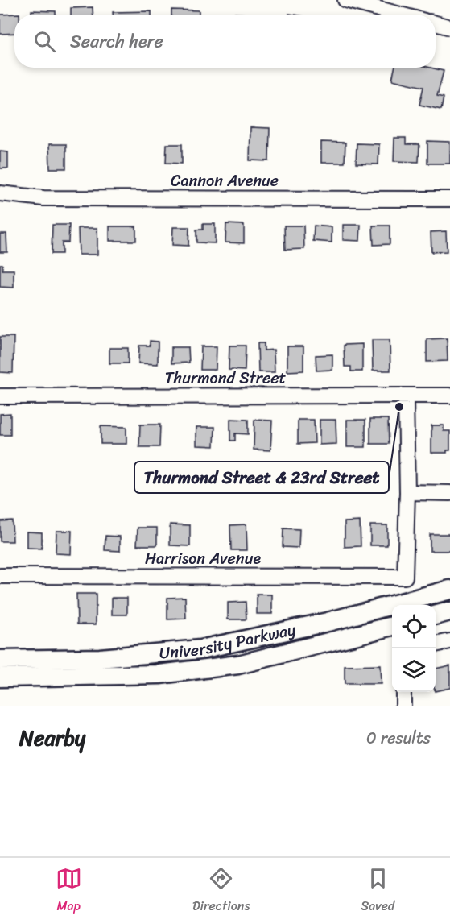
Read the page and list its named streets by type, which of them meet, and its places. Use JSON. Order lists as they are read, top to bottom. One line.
{"streets":{"main road":["University Parkway"],"street":["Cannon Avenue","Thurmond Street","Harrison Avenue"]},"places":["Thurmond Street & 23rd Street"],"page":{"search":"Search here","heading":["Nearby","0 results"],"nav":["Map","Directions","Saved"]}}
